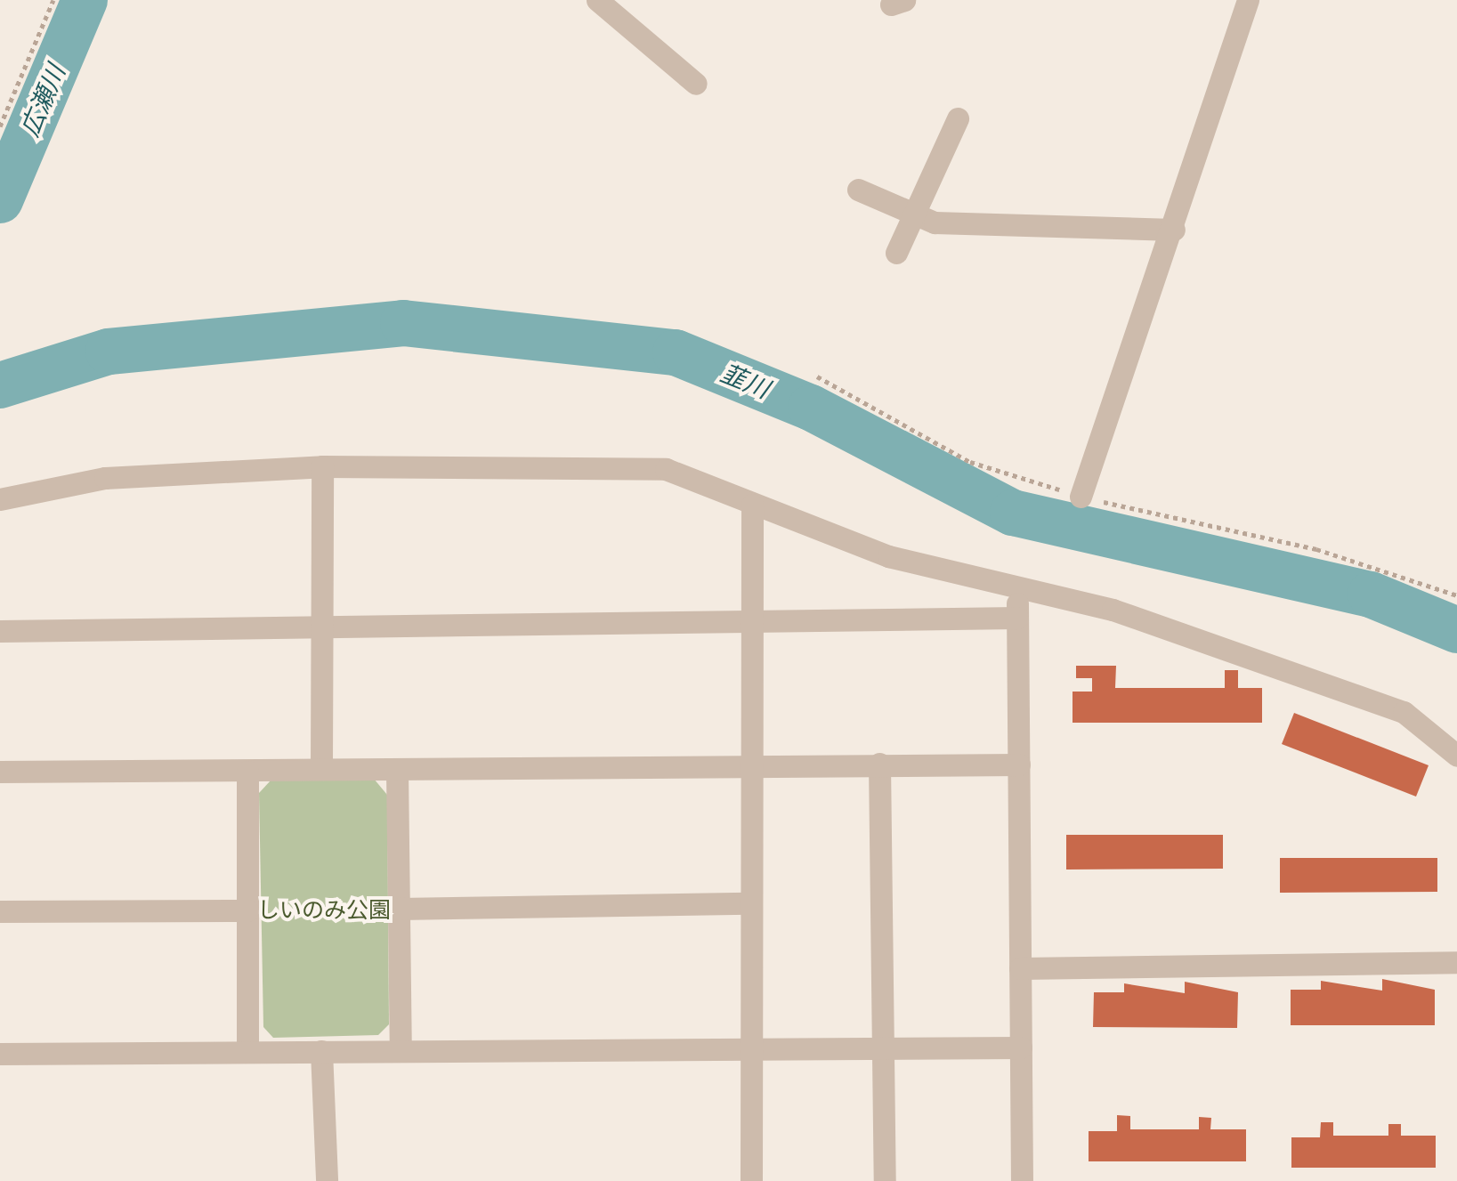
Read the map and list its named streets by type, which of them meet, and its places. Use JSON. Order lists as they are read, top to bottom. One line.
{"water":["広瀬川","韮川"],"parks":["しいのみ公園"]}
